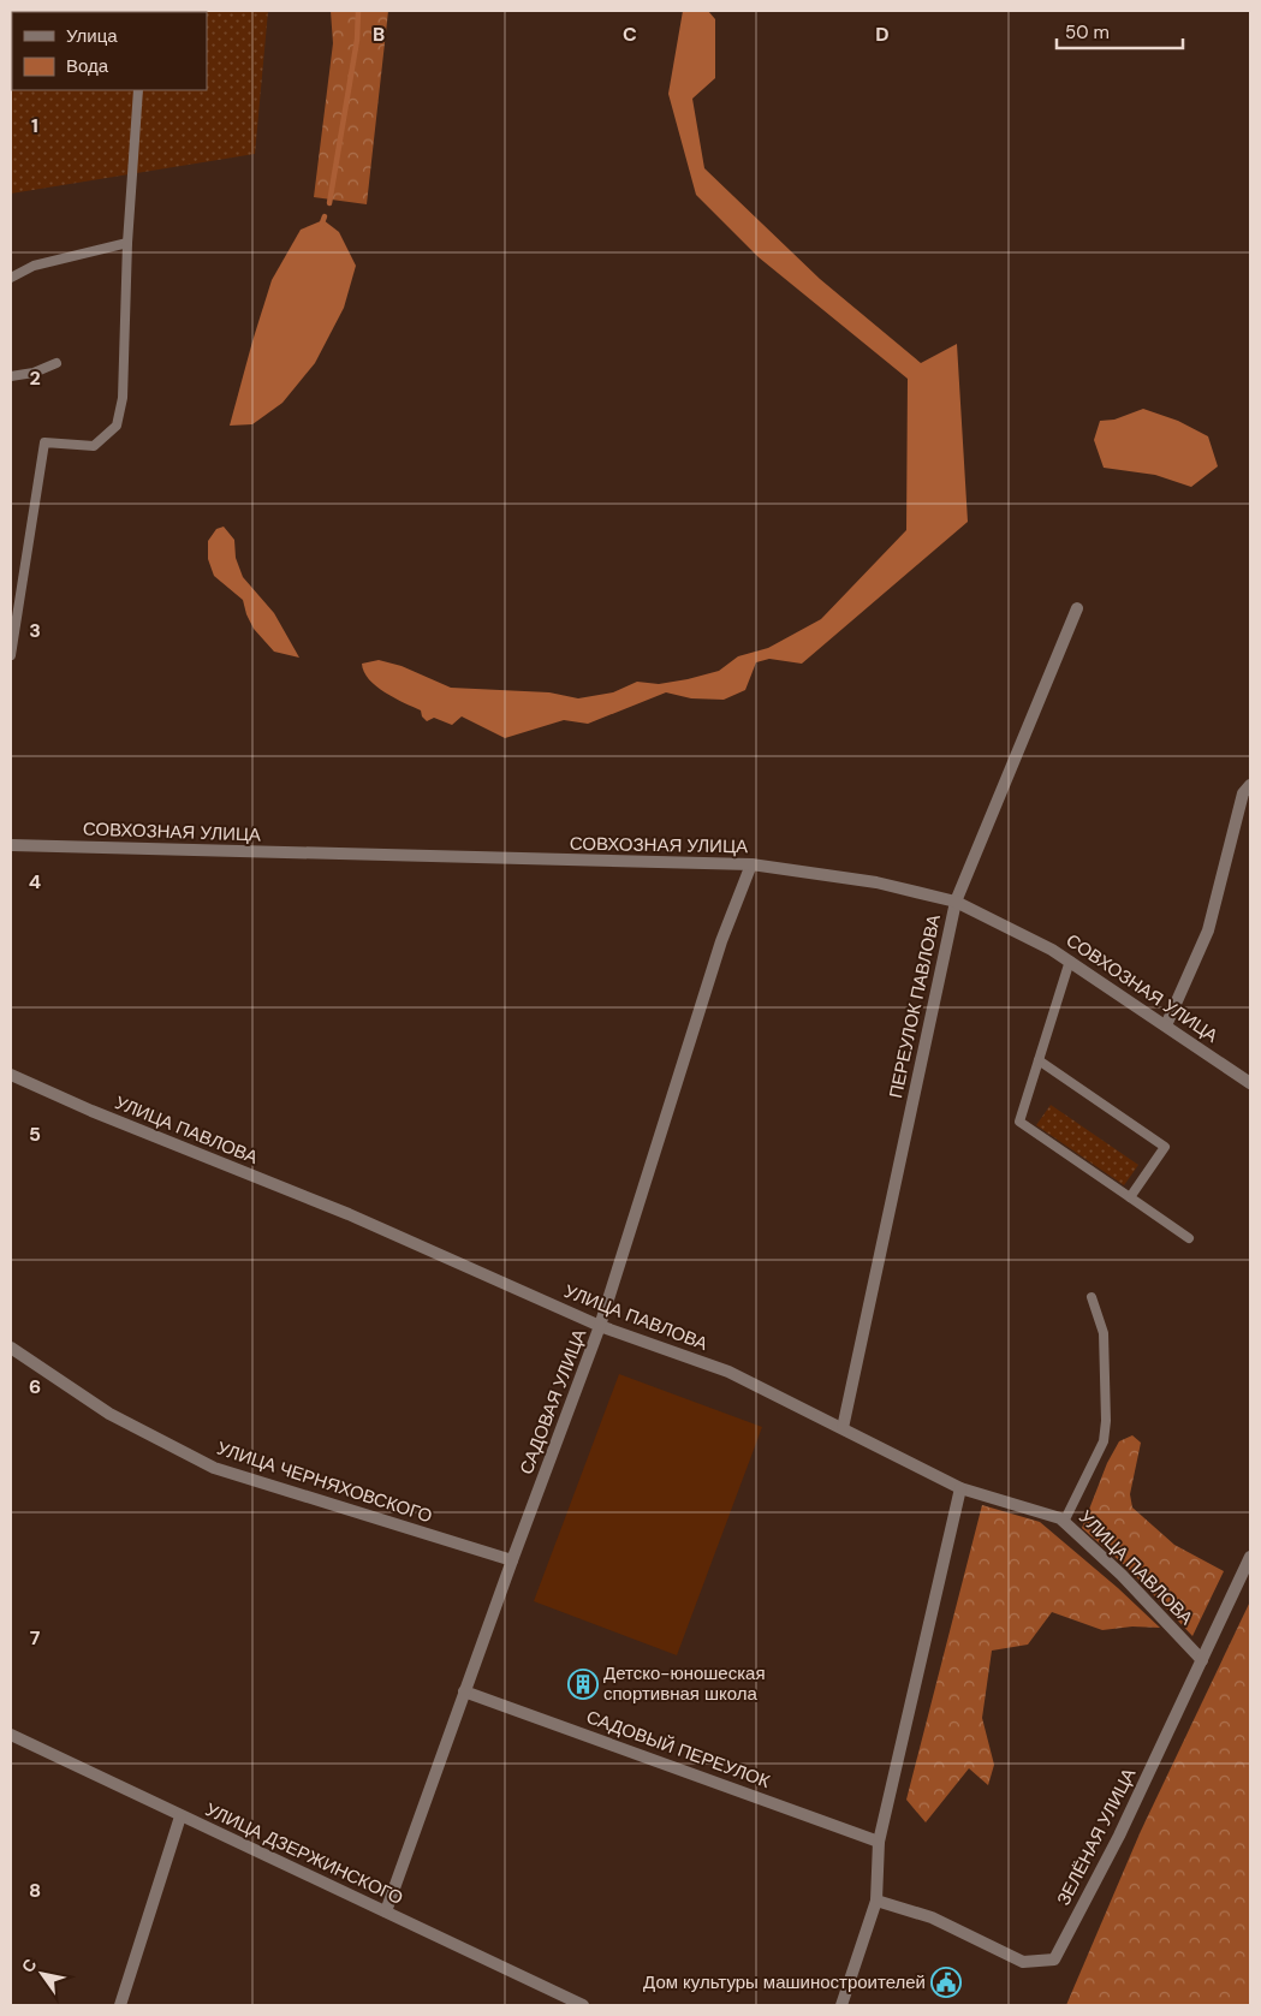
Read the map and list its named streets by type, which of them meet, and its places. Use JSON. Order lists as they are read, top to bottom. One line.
{"streets":{"street":["СОВХОЗНАЯ УЛИЦА","ПЕРЕУЛОК ПАВЛОВА","УЛИЦА ПАВЛОВА","САДОВАЯ УЛИЦА","УЛИЦА ЧЕРНЯХОВСКОГО","САДОВЫЙ ПЕРЕУЛОК","ЗЕЛЁНАЯ УЛИЦА","УЛИЦА ДЗЕРЖИНСКОГО"]},"crossings":[["СОВХОЗНАЯ УЛИЦА","ПЕРЕУЛОК ПАВЛОВА"],["СОВХОЗНАЯ УЛИЦА","САДОВАЯ УЛИЦА"],["ПЕРЕУЛОК ПАВЛОВА","УЛИЦА ПАВЛОВА"],["УЛИЦА ПАВЛОВА","САДОВАЯ УЛИЦА"],["УЛИЦА ПАВЛОВА","ЗЕЛЁНАЯ УЛИЦА"],["САДОВАЯ УЛИЦА","УЛИЦА ЧЕРНЯХОВСКОГО"],["САДОВАЯ УЛИЦА","САДОВЫЙ ПЕРЕУЛОК"],["САДОВАЯ УЛИЦА","УЛИЦА ДЗЕРЖИНСКОГО"]],"places":{"building":["Детско-юношеская спортивная школа"],"public building":["Дом культуры машиностроителей"]},"legend":["Улица","Вода"],"scale_bar":"50 m","north":"top left","grid":{"columns":["B","C","D"],"rows":["1","2","3","4","5","6","7","8"]}}
